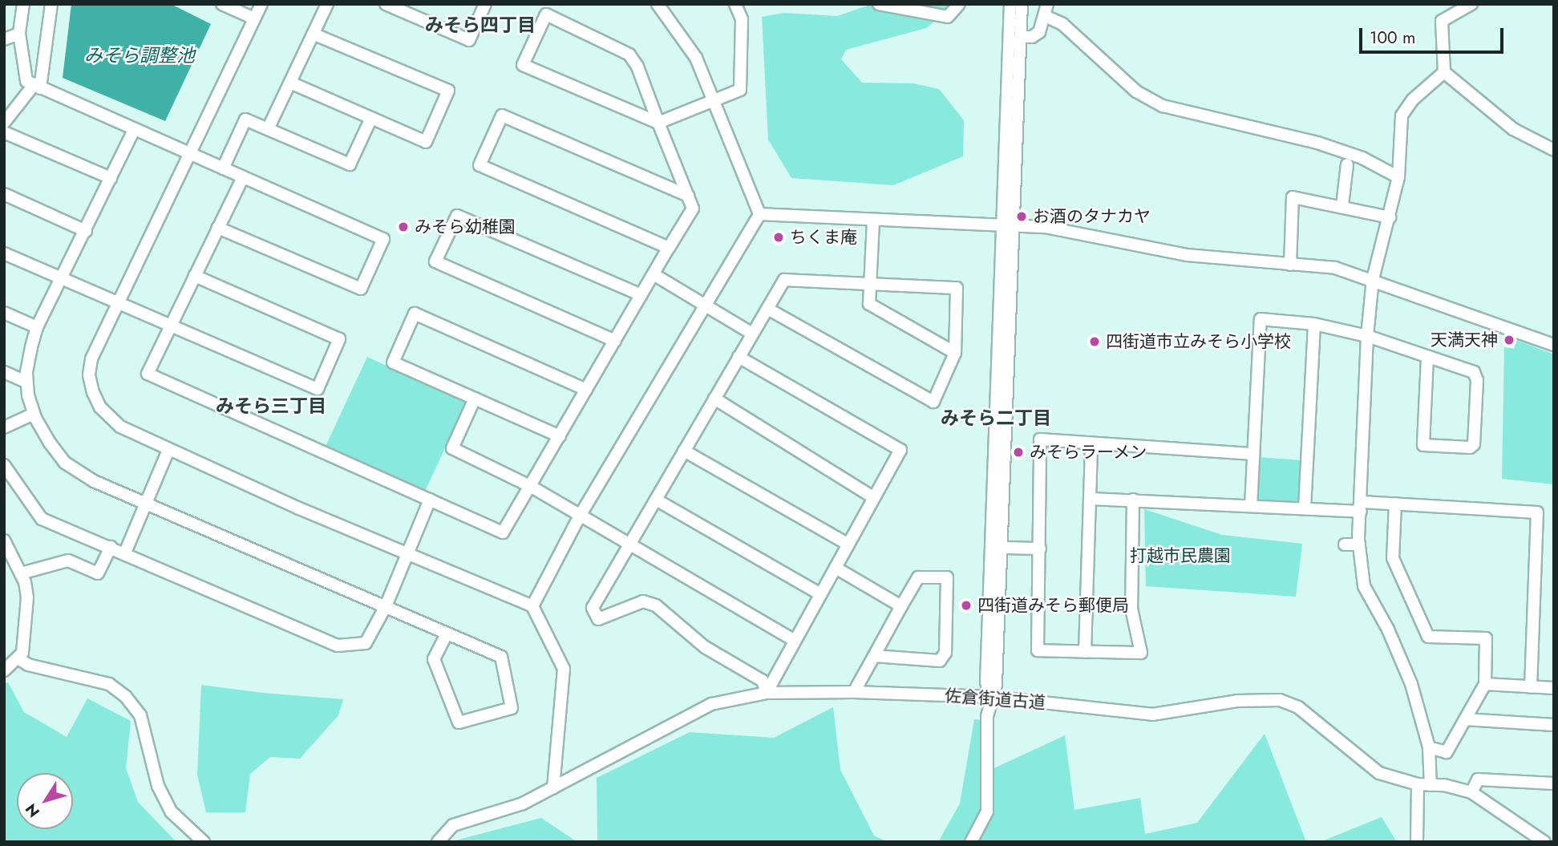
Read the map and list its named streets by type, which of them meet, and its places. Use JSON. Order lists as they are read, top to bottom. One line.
{"streets":{"street":["佐倉街道古道"]},"districts":["みそら四丁目","みそら三丁目","みそら二丁目"],"water":["みそら調整池"],"parks":["打越市民農園"],"places":["お酒のタナカヤ","みそら幼稚園","ちくま庵","天満天神","四街道市立みそら小学校","みそらラーメン","四街道みそら郵便局"],"scale_bar":"100 m","north":"bottom left"}
